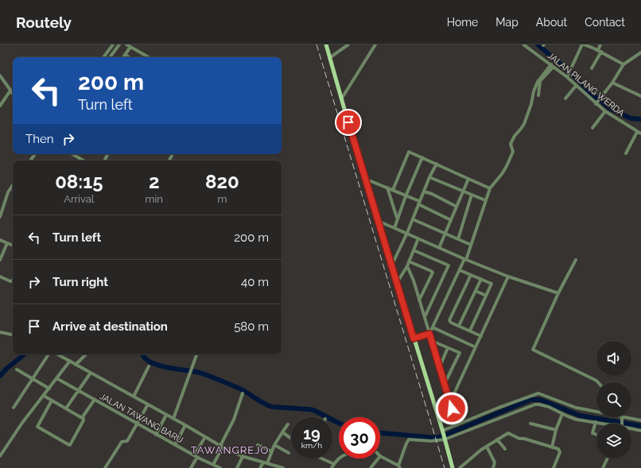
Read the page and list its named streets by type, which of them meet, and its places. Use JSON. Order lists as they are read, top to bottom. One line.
{"streets":{"street":["JALAN PILANG WERDA","JALAN TAWANG BARU"]},"districts":["TAWANGREJO"],"page":{"header":"Routely","nav":["Home","Map","About","Contact"],"turn":["200 m","Turn left"],"then":"Then","eta":["08:15","Arrival","2","min","820","m"],"list":[{"name":"Turn left","value":"200 m"},{"name":"Turn right","value":"40 m"},{"name":"Arrive at destination","value":"580 m"}],"speed":"19 km/h","limit":"30"}}
